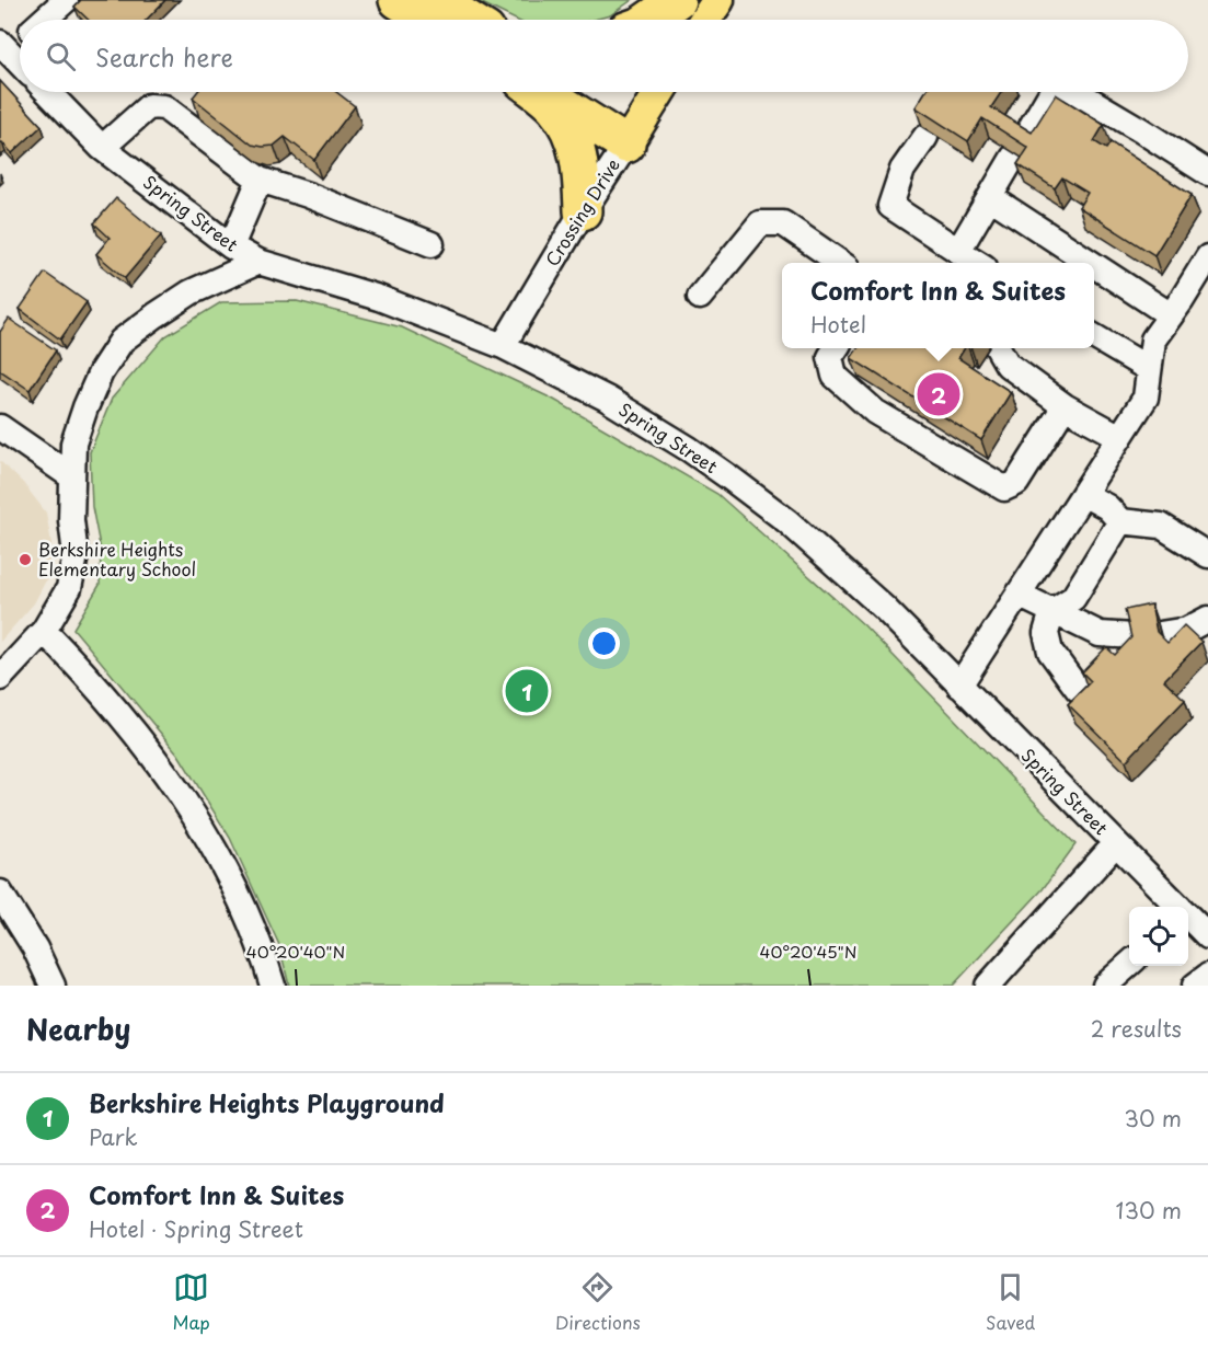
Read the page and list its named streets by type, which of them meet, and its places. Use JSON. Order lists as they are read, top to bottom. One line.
{"streets":{"main road":["Crossing Drive"],"street":["Spring Street"]},"crossings":[["Crossing Drive","Spring Street"]],"places":["Berkshire Heights Elementary School"],"page":{"search":"Search here","popup":["Comfort Inn & Suites","Hotel"],"pins":["2","1"],"heading":["Nearby","2 results"],"list":[{"mark":"1","name":"Berkshire Heights Playground","note":"Park","value":"30 m"},{"mark":"2","name":"Comfort Inn & Suites","note":"Hotel · Spring Street","value":"130 m"}],"nav":["Map","Directions","Saved"]},"coordinates":["40°20'40\"N","40°20'45\"N"]}
